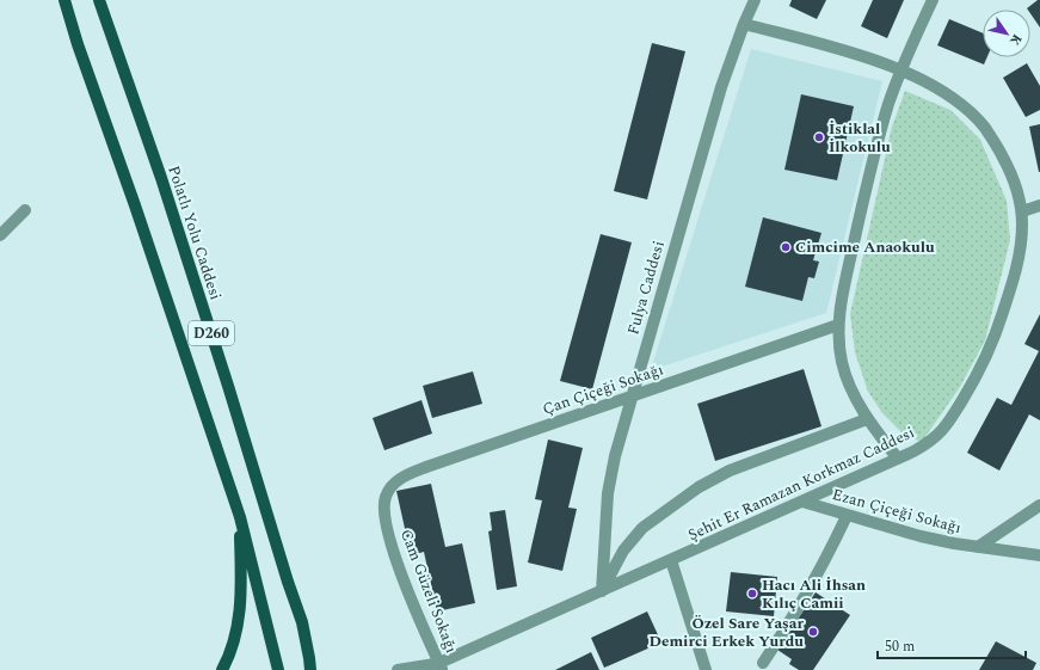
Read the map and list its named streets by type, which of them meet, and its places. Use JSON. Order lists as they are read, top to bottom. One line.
{"streets":{"main road":["Polatlı Yolu Caddesi","D260"],"street":["Fulya Caddesi","Çan Çiçeği Sokağı","Şehit Er Ramazan Korkmaz Caddesi","Ezan Çiçeği Sokağı","Cam Güzeli Sokağı"]},"crossings":[["Fulya Caddesi","Çan Çiçeği Sokağı"],["Fulya Caddesi","Şehit Er Ramazan Korkmaz Caddesi"],["Çan Çiçeği Sokağı","Cam Güzeli Sokağı"],["Şehit Er Ramazan Korkmaz Caddesi","Ezan Çiçeği Sokağı"],["Şehit Er Ramazan Korkmaz Caddesi","Cam Güzeli Sokağı"]],"places":["İstiklal İlkokulu","Cimcime Anaokulu","Hacı Ali İhsan Kılıç Camii","Özel Sare Yaşar Demirci Erkek Yurdu"],"scale_bar":"50 m","north":"bottom right"}
